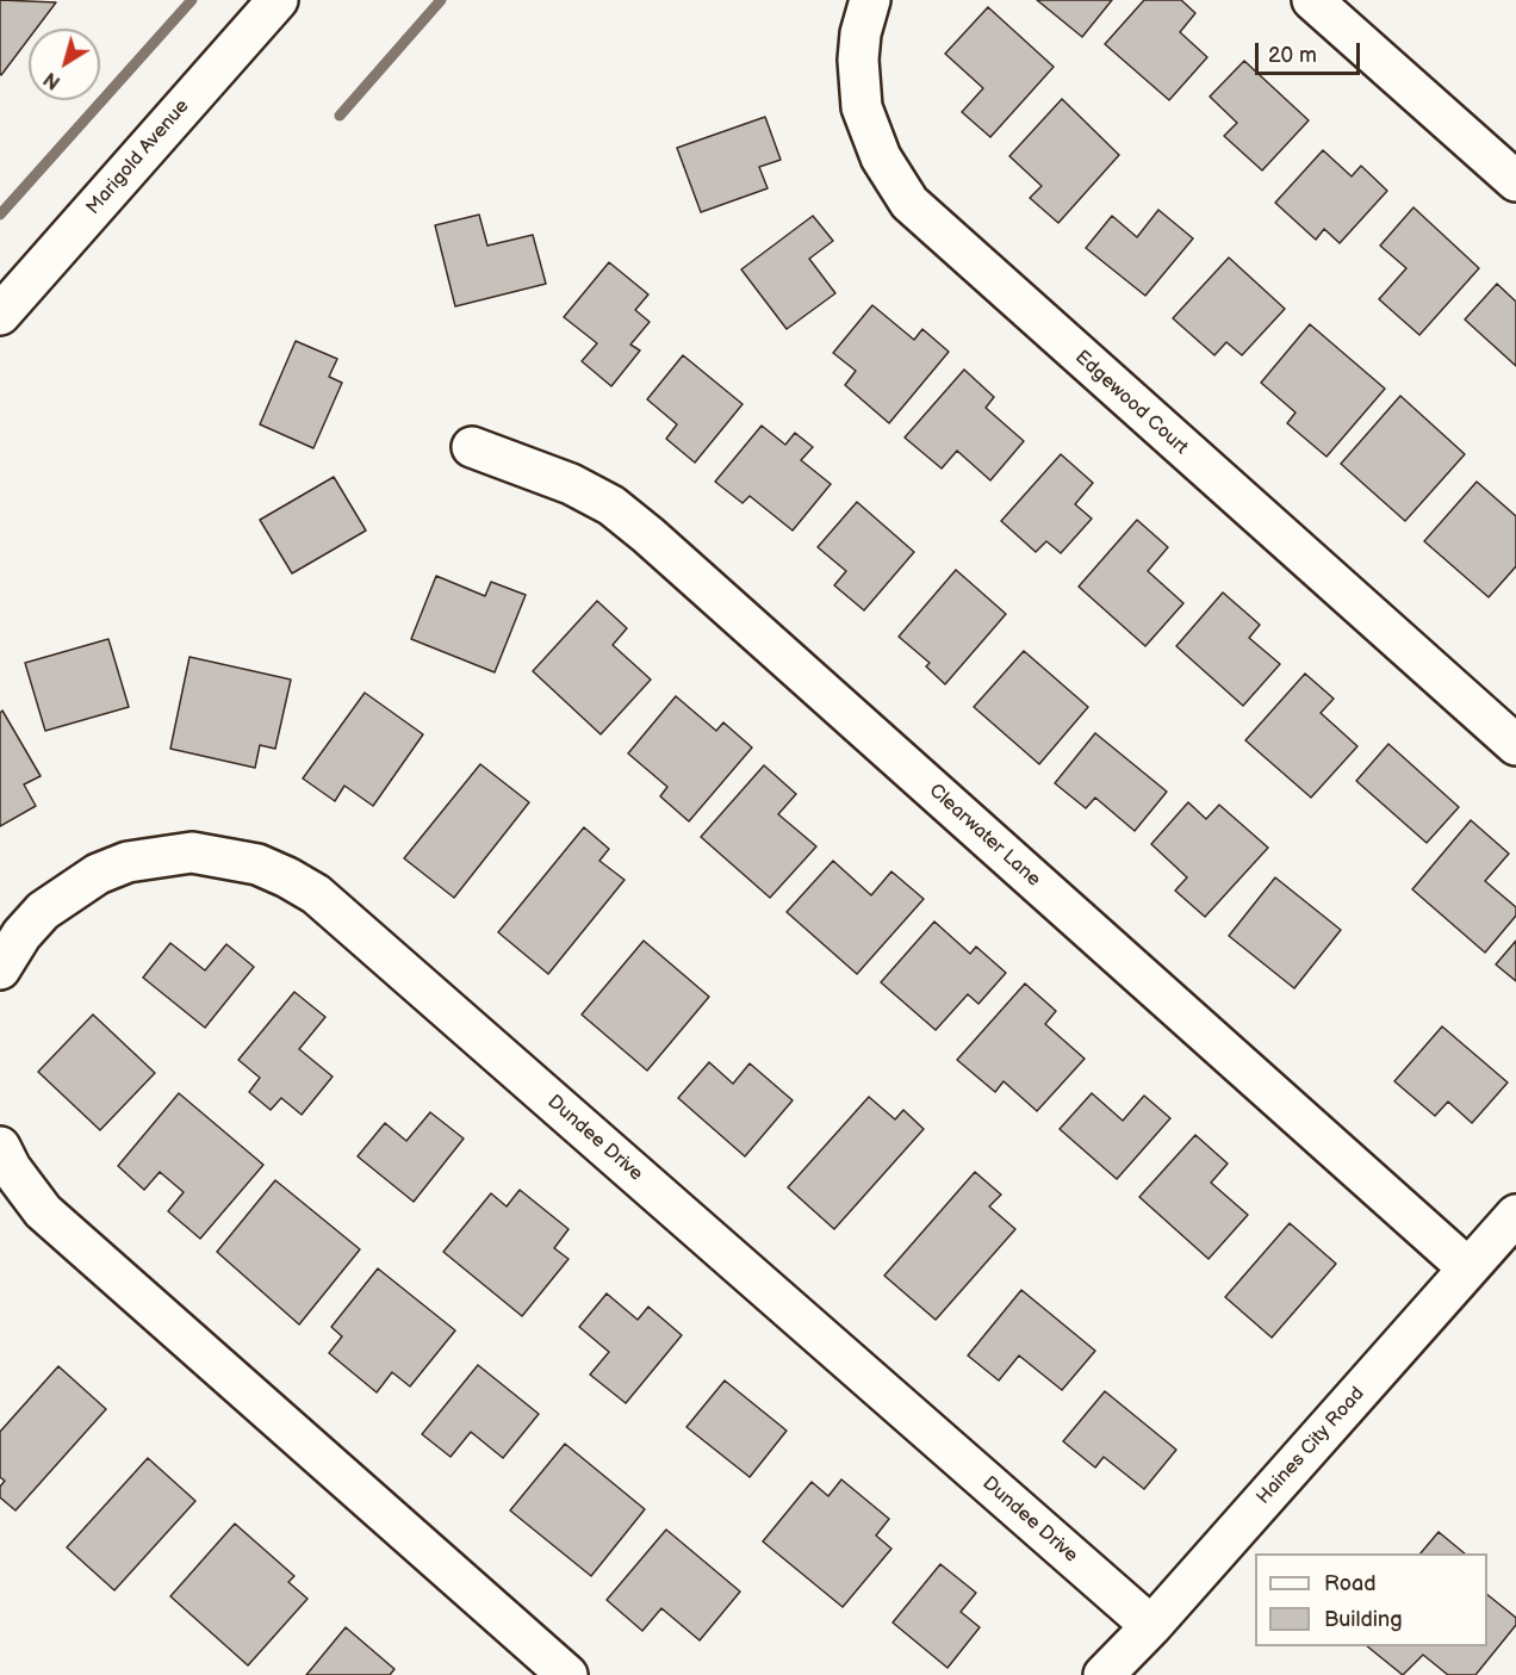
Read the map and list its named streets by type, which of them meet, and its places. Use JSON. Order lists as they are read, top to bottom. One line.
{"streets":{"street":["Marigold Avenue","Edgewood Court","Clearwater Lane","Dundee Drive","Haines City Road"]},"crossings":[["Clearwater Lane","Haines City Road"],["Dundee Drive","Haines City Road"]],"legend":["Road","Building"],"scale_bar":"20 m","north":"bottom left"}
